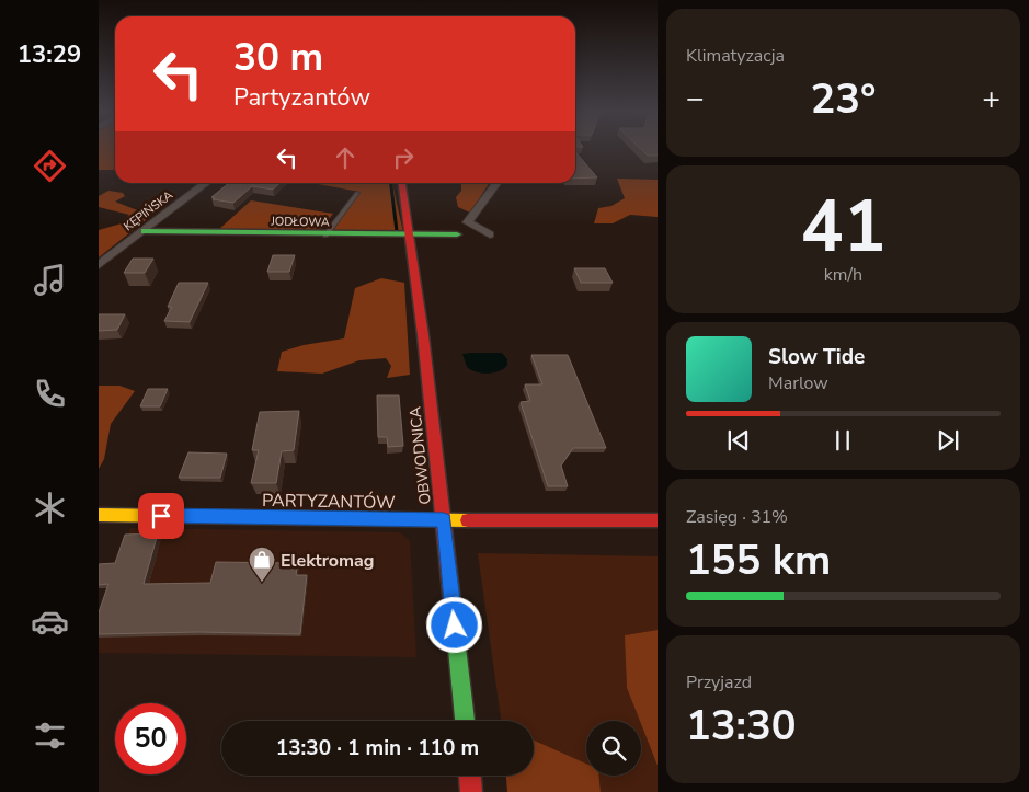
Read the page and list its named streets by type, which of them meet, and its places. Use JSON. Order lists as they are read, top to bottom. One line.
{"streets":{"street":["KĘPIŃSKA","JODŁOWA","OBWODNICA","PARTYZANTÓW"]},"crossings":[["KĘPIŃSKA","JODŁOWA"],["JODŁOWA","OBWODNICA"],["OBWODNICA","PARTYZANTÓW"]],"places":{"shop":["Elektromag"]},"page":{"tabs":"13:29","tile":["Klimatyzacja",["41","km/h"],["Zasięg · 31%","155 km"],["Przyjazd","13:30"]],"turn":["30 m","Partyzantów"],"heat":["−","23°","+"],"song":["Slow Tide","Marlow"],"limit":"50","trip":"13:30 · 1 min · 110 m"}}
